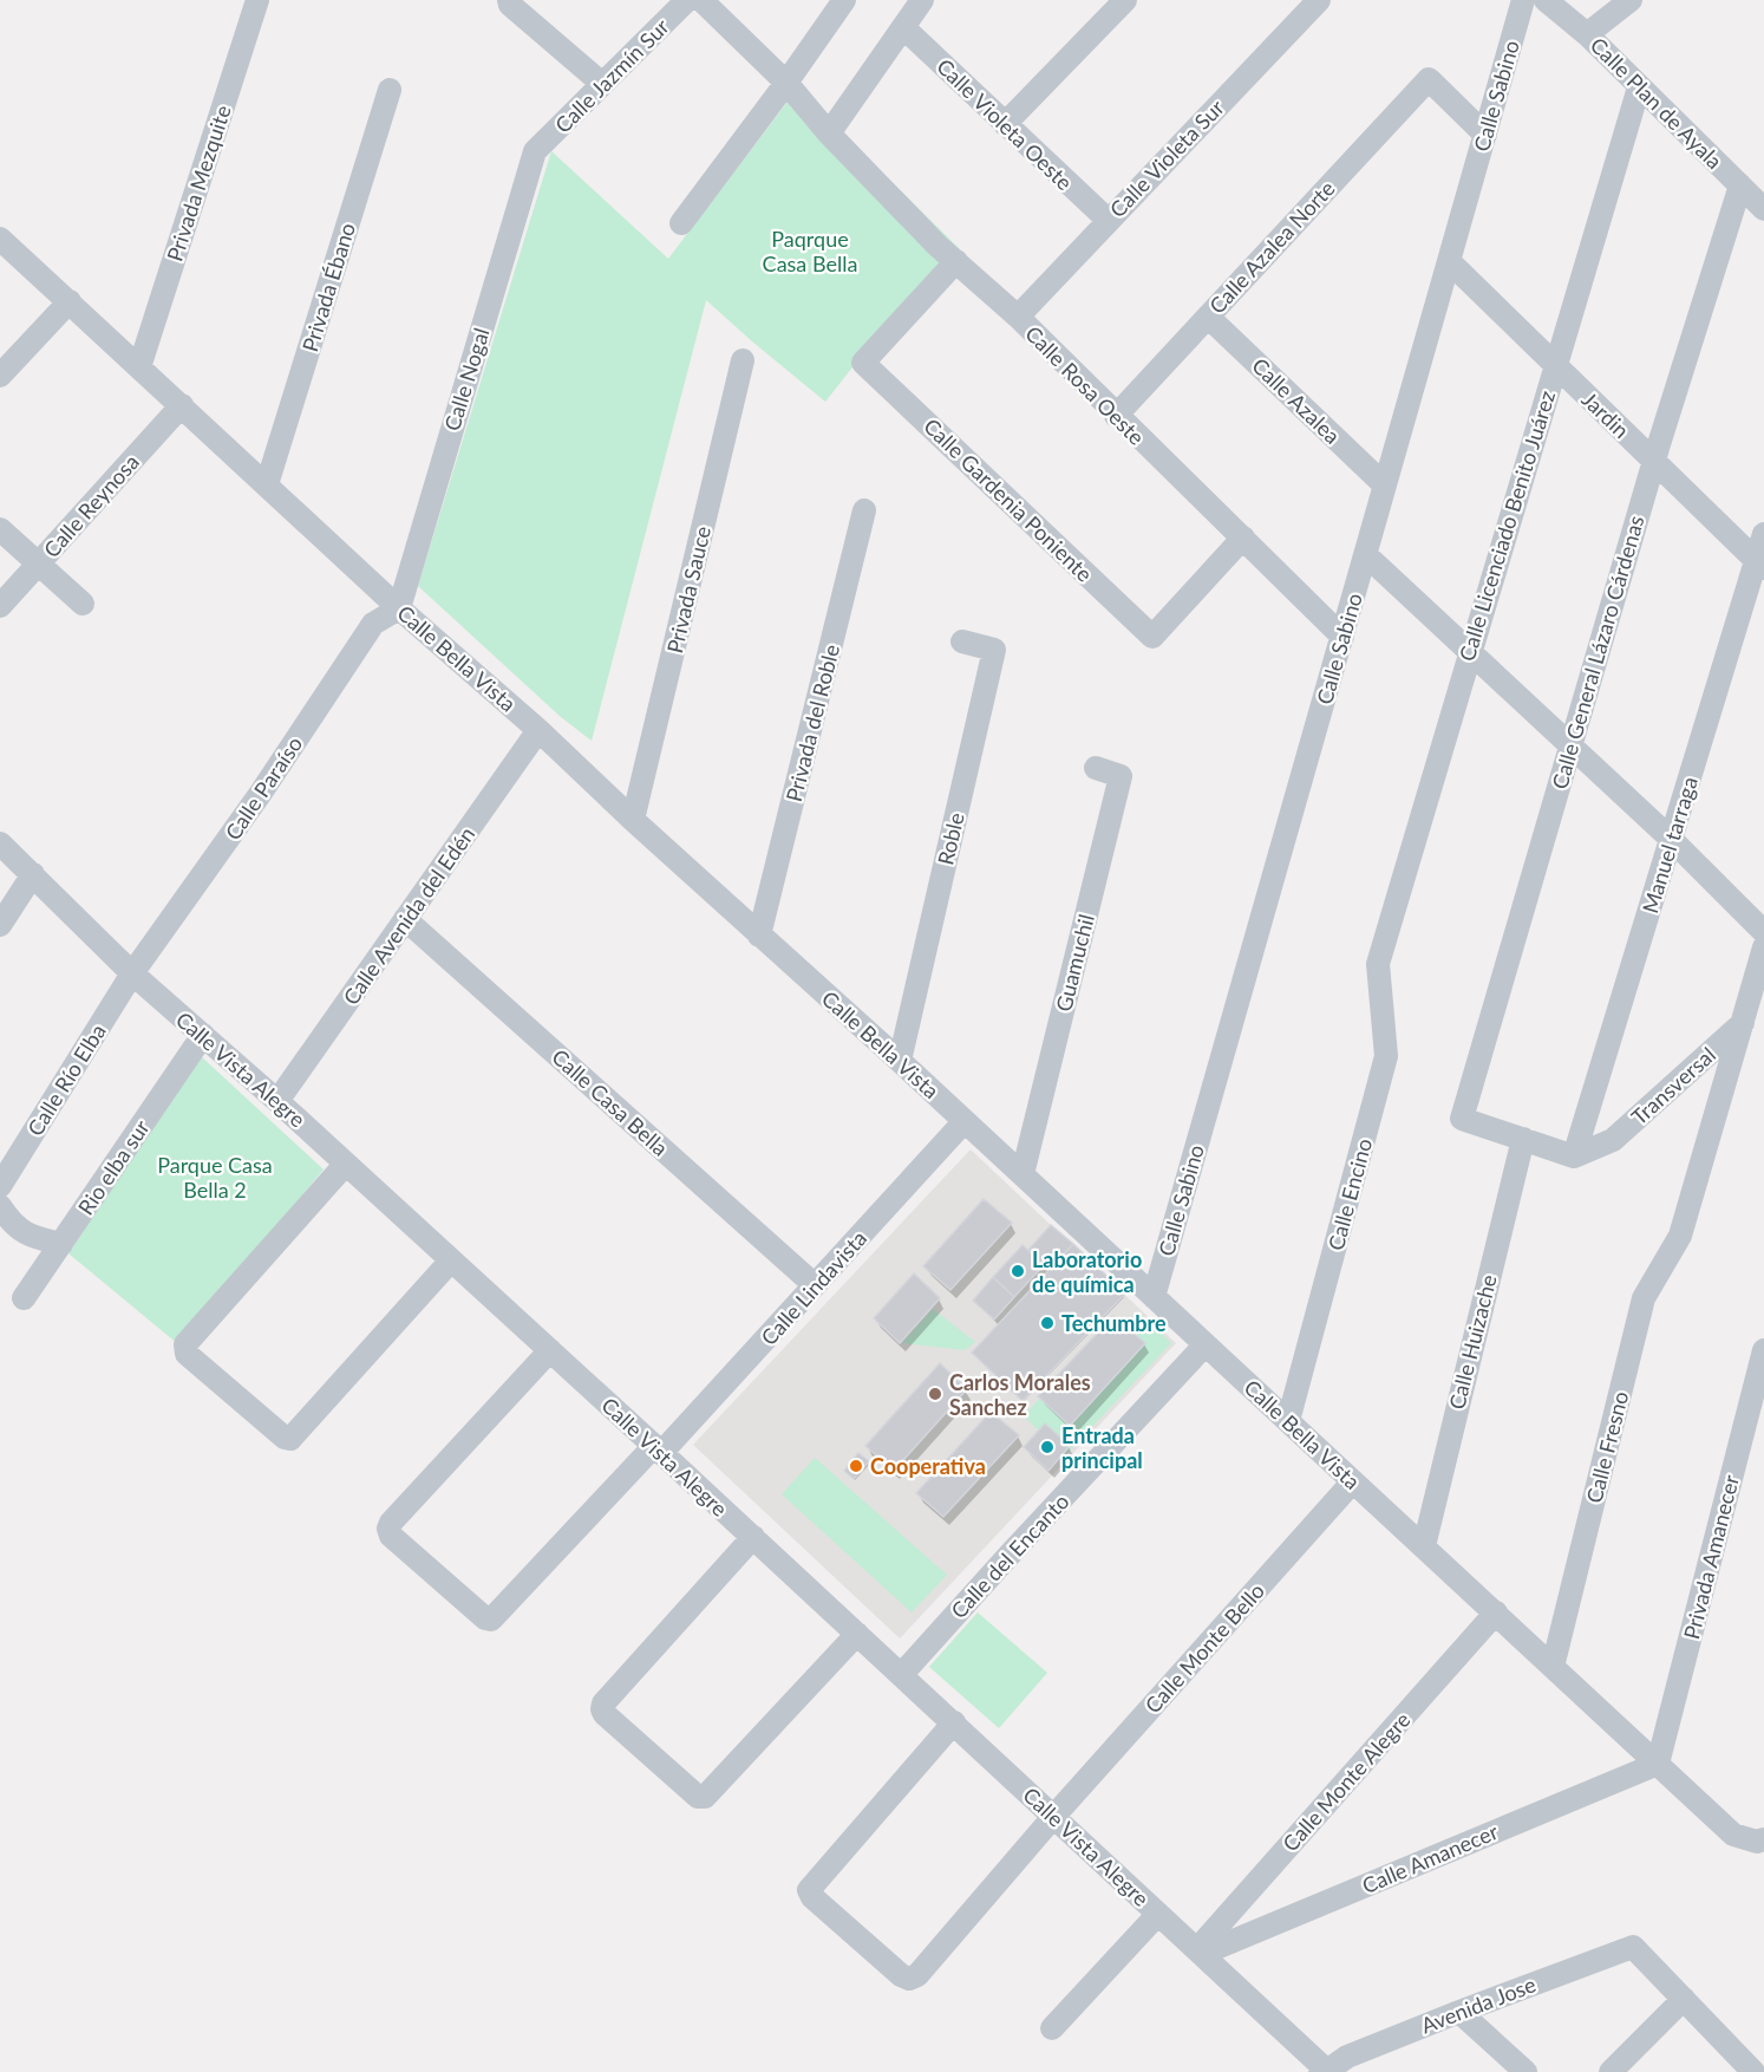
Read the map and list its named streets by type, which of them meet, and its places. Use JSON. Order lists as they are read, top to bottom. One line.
{"streets":{"street":["Calle Jazmín Sur","Calle Sabino","Calle Plan de Ayala","Calle Violeta Oeste","Calle Violeta Sur","Privada Mezquite","Calle Azalea Norte","Privada Ébano","Calle Nogal","Calle Rosa Oeste","Calle Azalea","Jardin","Calle Gardenia Poniente","Calle Reynosa","Calle Licenciado Benito Juárez","Privada Sauce","Calle General Lázaro Cárdenas","Calle Bella Vista","Privada del Roble","Calle Paraíso","Roble","Manuel tarraga","Calle Avenida del Edén","Guamuchil","Calle Vista Alegre","Calle Río Elba","Transversal","Calle Casa Bella","Rio elba sur","Calle Encino","Calle Lindavista","Calle Huizache","Calle Fresno","Calle del Encanto","Privada Amanecer","Calle Monte Bello","Calle Monte Alegre","Calle Amanecer","Avenida Jose"]},"crossings":[["Calle Jazmín Sur","Calle Nogal"],["Calle Sabino","Calle Azalea Norte"],["Calle Sabino","Calle Rosa Oeste"],["Calle Sabino","Calle Azalea"],["Calle Sabino","Jardin"],["Calle Sabino","Calle Bella Vista"],["Calle Plan de Ayala","Calle Licenciado Benito Juárez"],["Calle Plan de Ayala","Calle General Lázaro Cárdenas"],["Calle Violeta Oeste","Calle Violeta Sur"],["Calle Violeta Sur","Calle Rosa Oeste"],["Privada Mezquite","Calle Bella Vista"],["Calle Azalea Norte","Calle Rosa Oeste"],["Calle Azalea Norte","Calle Azalea"],["Privada Ébano","Calle Bella Vista"],["Calle Nogal","Calle Bella Vista"],["Calle Nogal","Calle Paraíso"],["Calle Rosa Oeste","Calle Gardenia Poniente"],["Jardin","Calle Licenciado Benito Juárez"],["Jardin","Calle General Lázaro Cárdenas"],["Jardin","Manuel tarraga"],["Calle Reynosa","Calle Bella Vista"],["Calle Licenciado Benito Juárez","Calle Encino"],["Privada Sauce","Calle Bella Vista"],["Calle General Lázaro Cárdenas","Calle Huizache"],["Calle Bella Vista","Privada del Roble"],["Calle Bella Vista","Calle Paraíso"],["Calle Bella Vista","Roble"],["Calle Bella Vista","Calle Avenida del Edén"],["Calle Bella Vista","Guamuchil"],["Calle Bella Vista","Calle Encino"],["Calle Bella Vista","Calle Lindavista"],["Calle Bella Vista","Calle Huizache"],["Calle Bella Vista","Calle Fresno"],["Calle Bella Vista","Calle del Encanto"],["Calle Bella Vista","Privada Amanecer"],["Calle Bella Vista","Calle Monte Bello"],["Calle Bella Vista","Calle Monte Alegre"],["Calle Bella Vista","Calle Amanecer"],["Calle Paraíso","Calle Vista Alegre"],["Calle Paraíso","Calle Río Elba"],["Manuel tarraga","Transversal"],["Calle Avenida del Edén","Calle Vista Alegre"],["Calle Avenida del Edén","Calle Casa Bella"],["Calle Vista Alegre","Calle Río Elba"],["Calle Vista Alegre","Rio elba sur"],["Calle Vista Alegre","Calle Lindavista"],["Calle Vista Alegre","Calle del Encanto"],["Calle Vista Alegre","Calle Monte Bello"],["Calle Vista Alegre","Calle Monte Alegre"],["Calle Vista Alegre","Calle Amanecer"],["Calle Vista Alegre","Avenida Jose"],["Transversal","Calle Fresno"],["Calle Casa Bella","Calle Lindavista"],["Privada Amanecer","Calle Amanecer"],["Calle Monte Alegre","Calle Amanecer"]],"parks":["Paqrque Casa Bella","Parque Casa Bella 2"],"places":["Laboratorio de química","Techumbre","Carlos Morales Sanchez","Entrada principal","Cooperativa"]}
